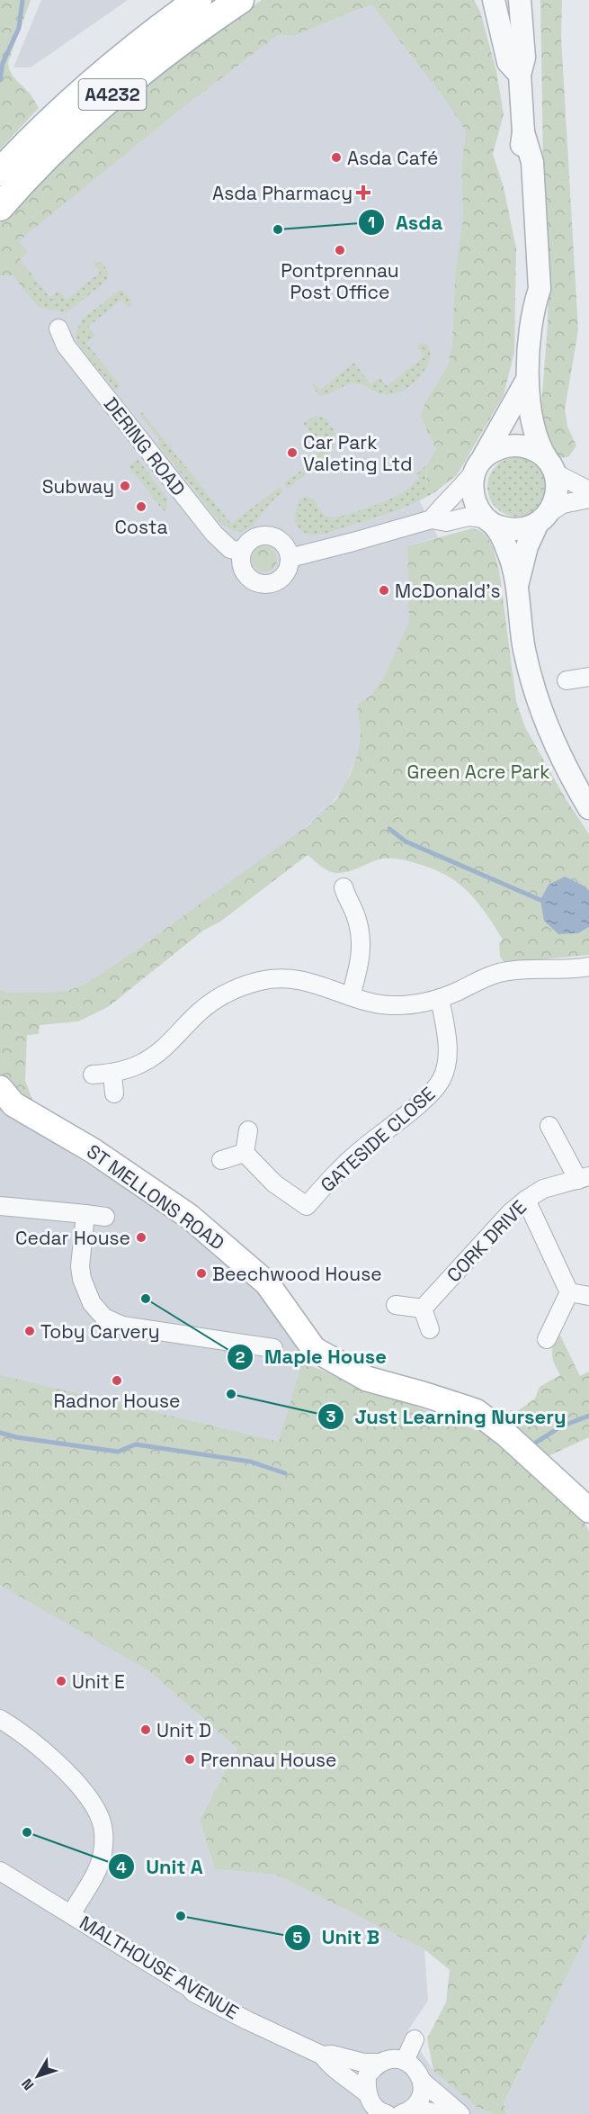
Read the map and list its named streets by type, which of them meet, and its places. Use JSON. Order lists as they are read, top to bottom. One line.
{"streets":{"main road":["A4232","ST MELLONS ROAD"],"street":["DERING ROAD","GATESIDE CLOSE","CORK DRIVE","MALTHOUSE AVENUE"]},"parks":["Green Acre Park"],"places":{"other":["Asda Café","Asda","Pontprennau Post Office","Car Park Valeting Ltd","Subway","Costa","McDonald's","Cedar House","Beechwood House","Maple House","Toby Carvery","Radnor House","Just Learning Nursery","Unit E","Unit D","Prennau House","Unit A","Unit B"],"health":["Asda Pharmacy"]},"north":"bottom left"}
